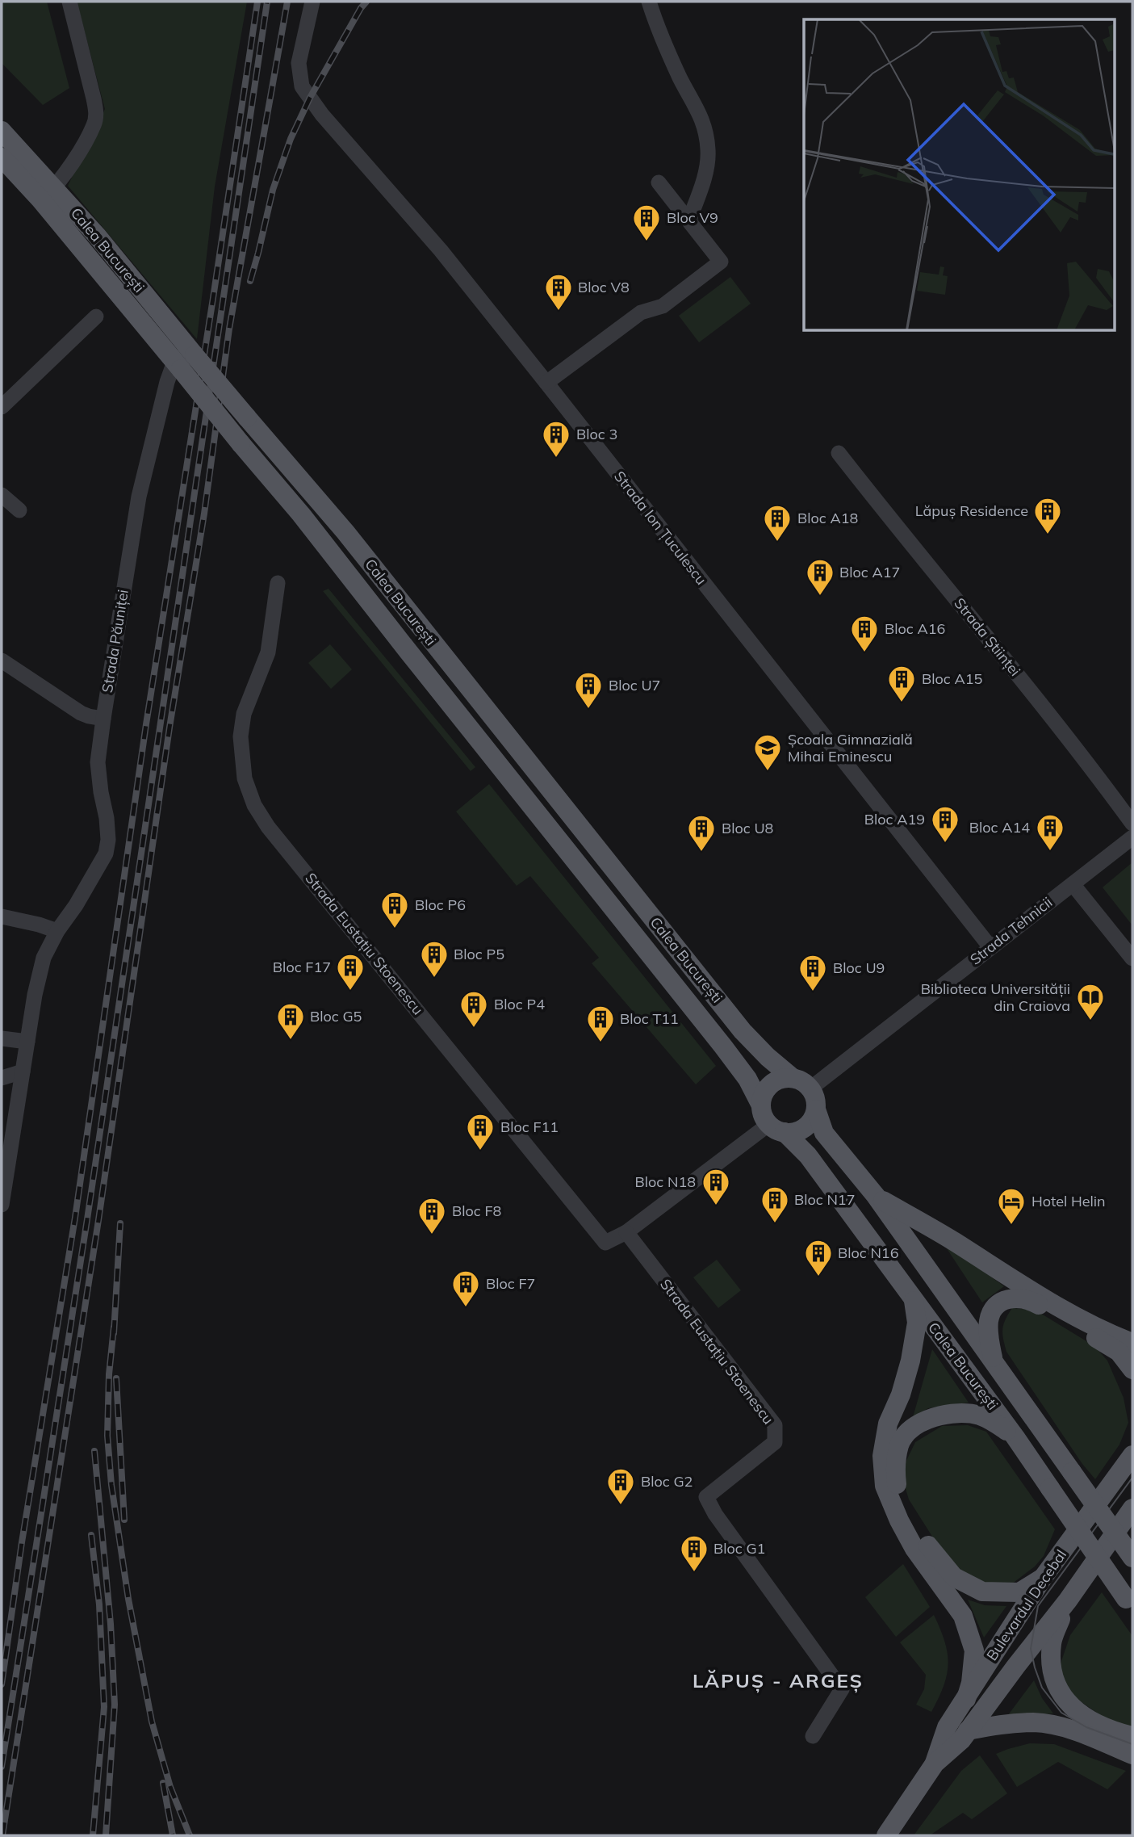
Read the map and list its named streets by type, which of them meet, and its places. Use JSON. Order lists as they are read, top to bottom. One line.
{"streets":{"main road":["Calea București","Bulevardul Decebal"],"street":["Strada Ion Țuculescu","Strada Științei","Strada Păuniței","Strada Tehnicii","Strada Eustațiu Stoenescu"]},"crossings":[["Calea București","Strada Păuniței"],["Calea București","Strada Tehnicii"],["Calea București","Strada Eustațiu Stoenescu"],["Strada Ion Țuculescu","Strada Tehnicii"],["Strada Tehnicii","Strada Eustațiu Stoenescu"]],"districts":["LĂPUȘ - ARGEȘ"],"places":{"building":["Bloc V9","Bloc V8","Bloc 3","Lăpuș Residence","Bloc A18","Bloc A17","Bloc A16","Bloc A15","Bloc U7","Bloc A19","Bloc A14","Bloc U8","Bloc P6","Bloc P5","Bloc F17","Bloc U9","Bloc P4","Bloc G5","Bloc T11","Bloc F11","Bloc N18","Bloc N17","Bloc F8","Bloc N16","Bloc F7","Bloc G2","Bloc G1"],"school or university":["Școala Gimnazială Mihai Eminescu"],"library":["Biblioteca Universității din Craiova"],"hotel":["Hotel Helin"]}}
